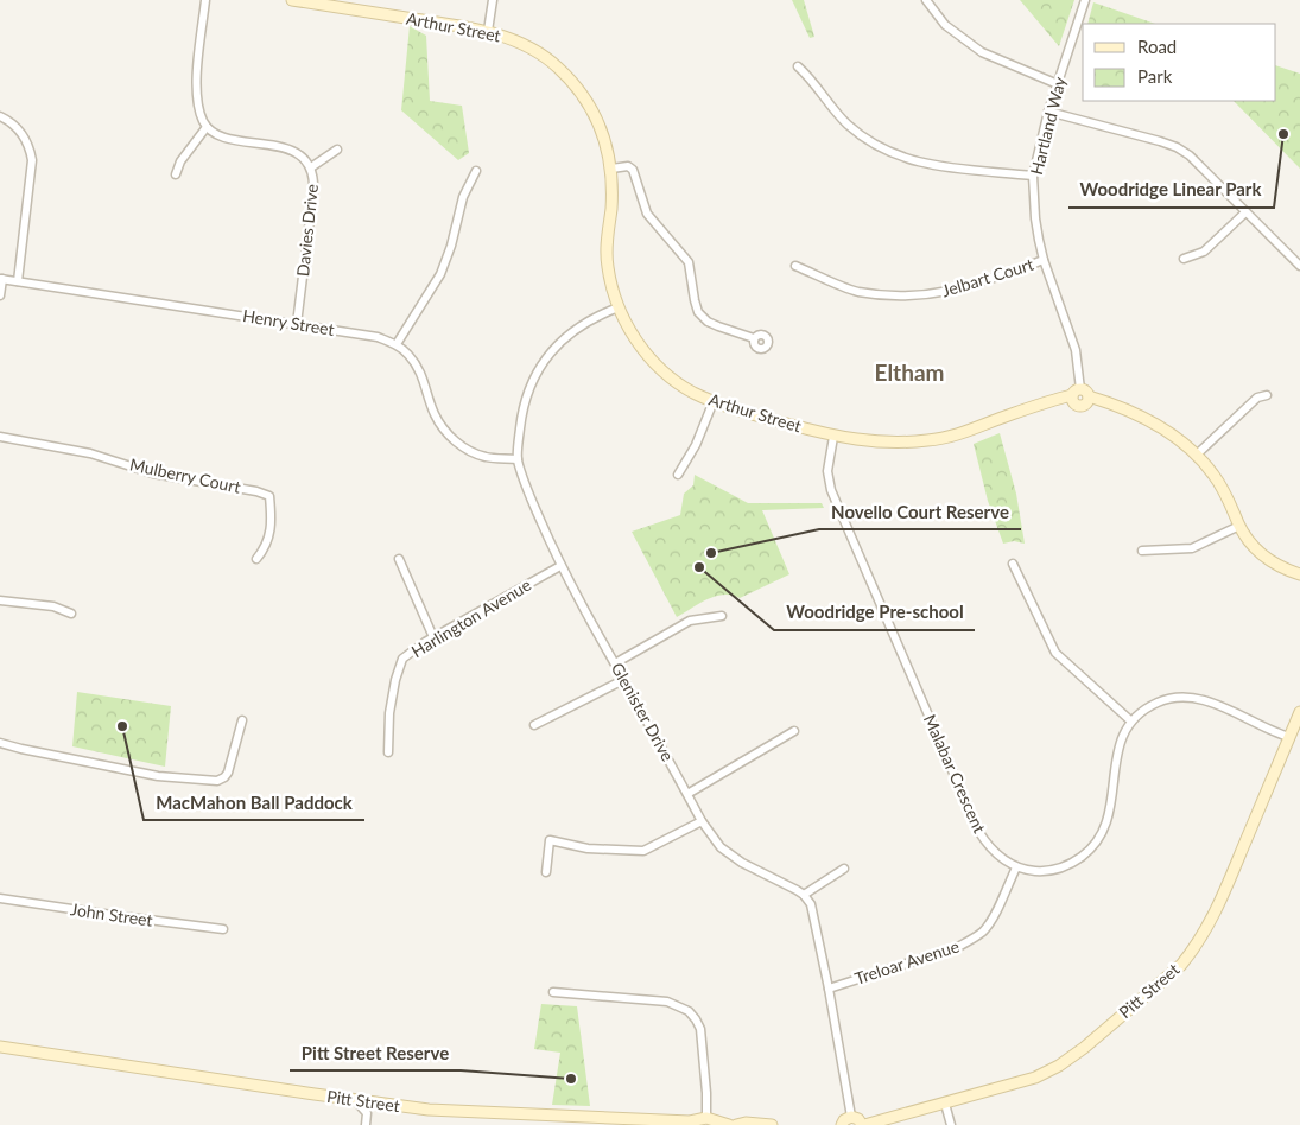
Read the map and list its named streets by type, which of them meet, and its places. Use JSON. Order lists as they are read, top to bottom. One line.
{"streets":{"street":["Arthur Street","Hartland Way","Davies Drive","Jelbart Court","Henry Street","Mulberry Court","Harlington Avenue","Glenister Drive","Malabar Crescent","John Street","Treloar Avenue","Pitt Street"]},"crossings":[["Arthur Street","Hartland Way"],["Arthur Street","Glenister Drive"],["Arthur Street","Malabar Crescent"],["Hartland Way","Jelbart Court"],["Davies Drive","Henry Street"],["Henry Street","Glenister Drive"],["Harlington Avenue","Glenister Drive"],["Malabar Crescent","Treloar Avenue"]],"districts":["Eltham"],"places":["Woodridge Linear Park","Novello Court Reserve","Woodridge Pre-school","MacMahon Ball Paddock","Pitt Street Reserve"],"legend":["Road","Park"]}
